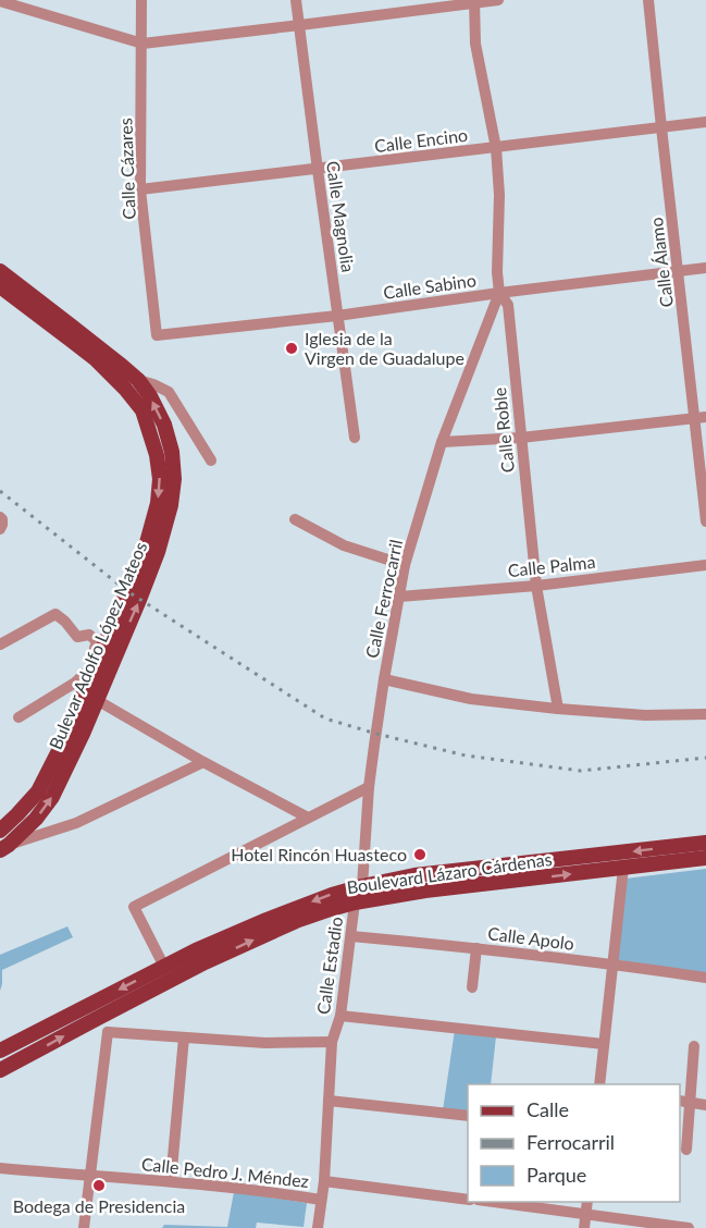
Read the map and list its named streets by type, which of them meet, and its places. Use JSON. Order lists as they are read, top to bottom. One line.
{"streets":{"main road":["Bulevar Adolfo López Mateos","Boulevard Lázaro Cárdenas"],"street":["Calle Encino","Calle Cázares","Calle Magnolia","Calle Álamo","Calle Sabino","Calle Roble","Calle Palma","Calle Ferrocarril","Calle Apolo","Calle Estadio","Calle Pedro J. Méndez"]},"crossings":[["Calle Encino","Calle Cázares"],["Calle Encino","Calle Magnolia"],["Calle Encino","Calle Álamo"],["Calle Encino","Calle Roble"],["Calle Cázares","Calle Sabino"],["Calle Magnolia","Calle Sabino"],["Calle Álamo","Calle Sabino"],["Calle Sabino","Calle Roble"],["Calle Sabino","Calle Ferrocarril"],["Calle Roble","Calle Palma"],["Calle Roble","Calle Ferrocarril"],["Calle Palma","Calle Ferrocarril"],["Calle Ferrocarril","Calle Estadio"],["Boulevard Lázaro Cárdenas","Calle Estadio"],["Calle Apolo","Calle Estadio"],["Calle Estadio","Calle Pedro J. Méndez"]],"places":["Iglesia de la Virgen de Guadalupe","Hotel Rincón Huasteco","Bodega de Presidencia"],"legend":["Calle","Ferrocarril","Parque"]}
